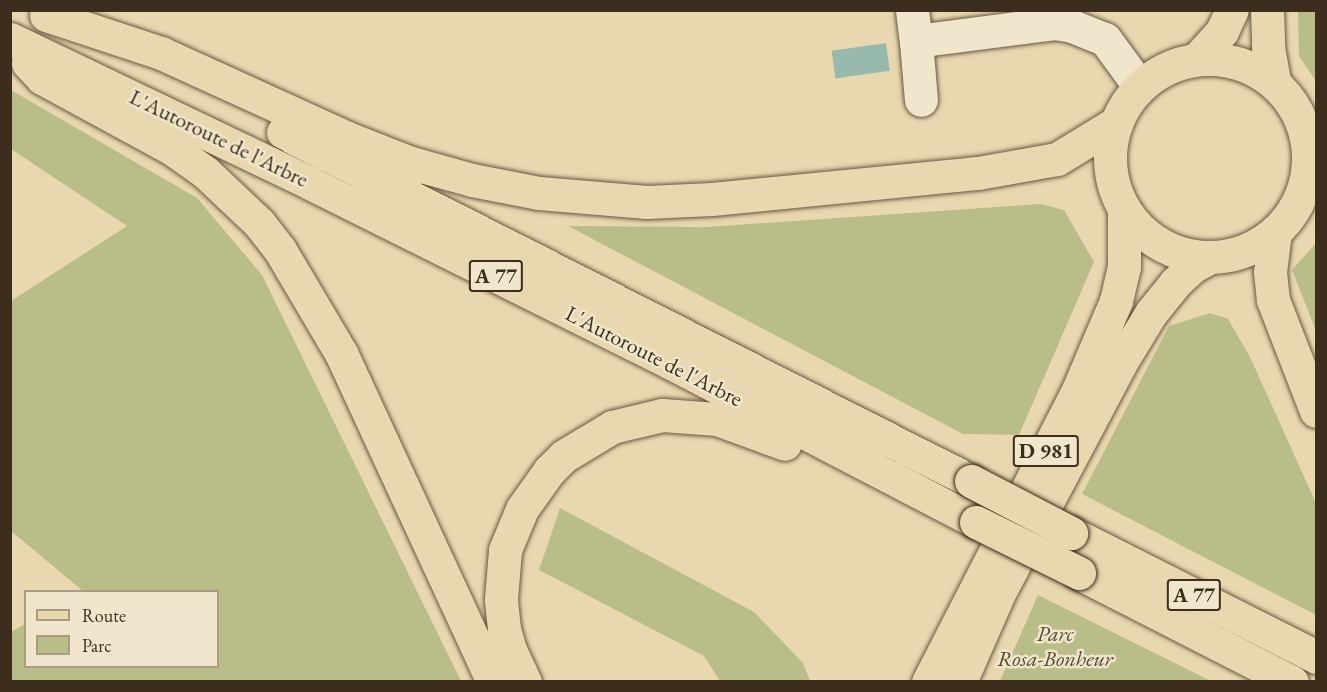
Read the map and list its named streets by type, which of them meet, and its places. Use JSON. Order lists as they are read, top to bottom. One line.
{"streets":{"main road":["L'Autoroute de l'Arbre","A 77","D 981"]},"parks":["Parc Rosa-Bonheur"],"legend":["Route","Parc"]}
